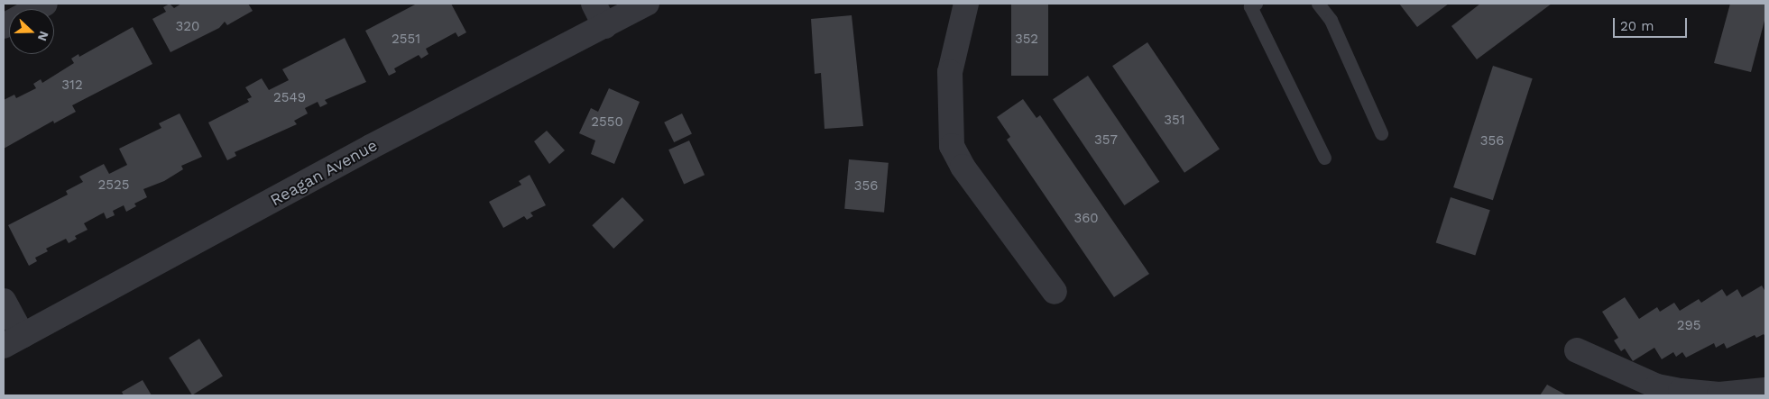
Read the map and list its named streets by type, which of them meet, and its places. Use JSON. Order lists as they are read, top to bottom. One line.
{"streets":{"street":["Reagan Avenue"]},"house_numbers":["320","2551","352","312","2549","351","2550","357","356","2525","356","360","295"],"scale_bar":"20 m","north":"right"}
